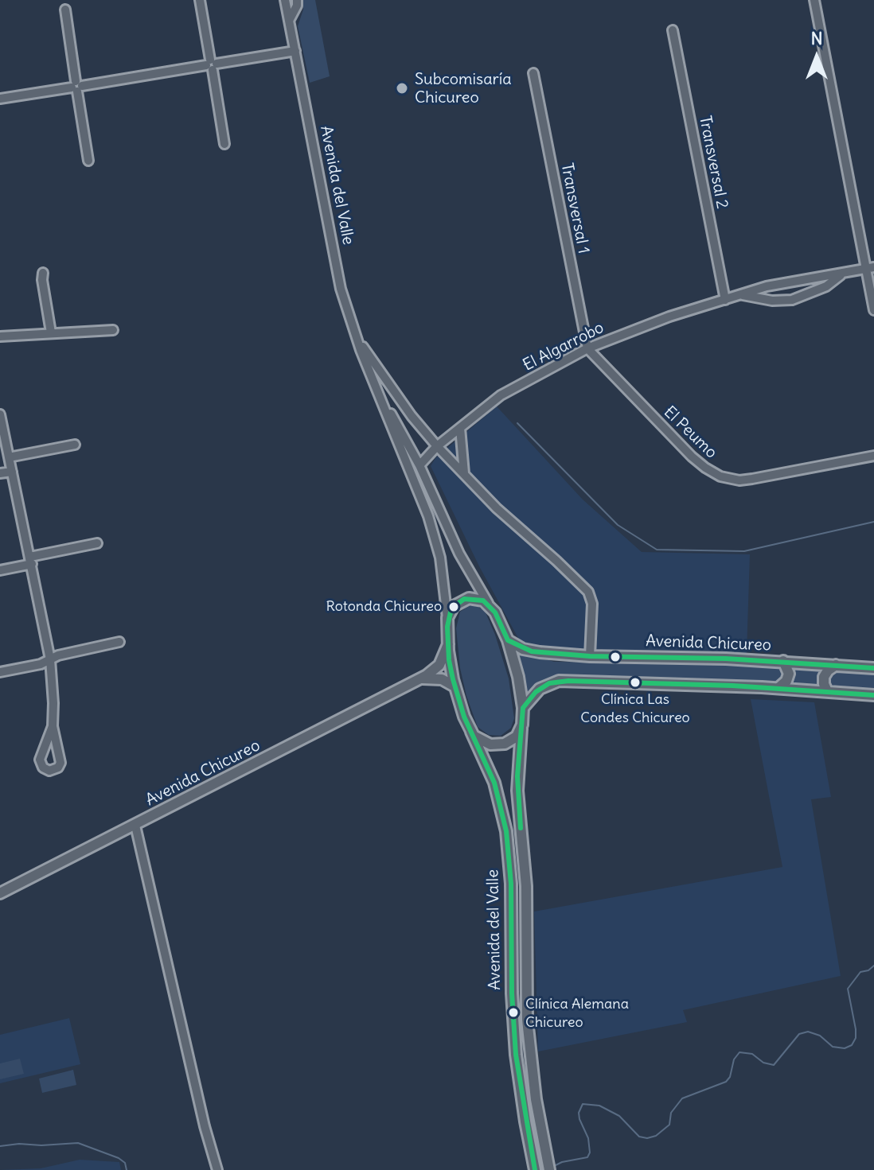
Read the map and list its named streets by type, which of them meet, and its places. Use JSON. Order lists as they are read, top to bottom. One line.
{"streets":{"main road":["Avenida del Valle","Avenida Chicureo"],"street":["Transversal 2","Transversal 1","El Algarrobo","El Peumo"]},"crossings":[["Transversal 2","El Algarrobo"],["Avenida del Valle","El Algarrobo"],["Avenida del Valle","Avenida Chicureo"],["Transversal 1","El Algarrobo"],["Transversal 1","El Peumo"],["El Algarrobo","El Peumo"]],"places":["Subcomisaría Chicureo","Rotonda Chicureo","Clínica Las Condes Chicureo","Clínica Alemana Chicureo"],"north":"top"}
